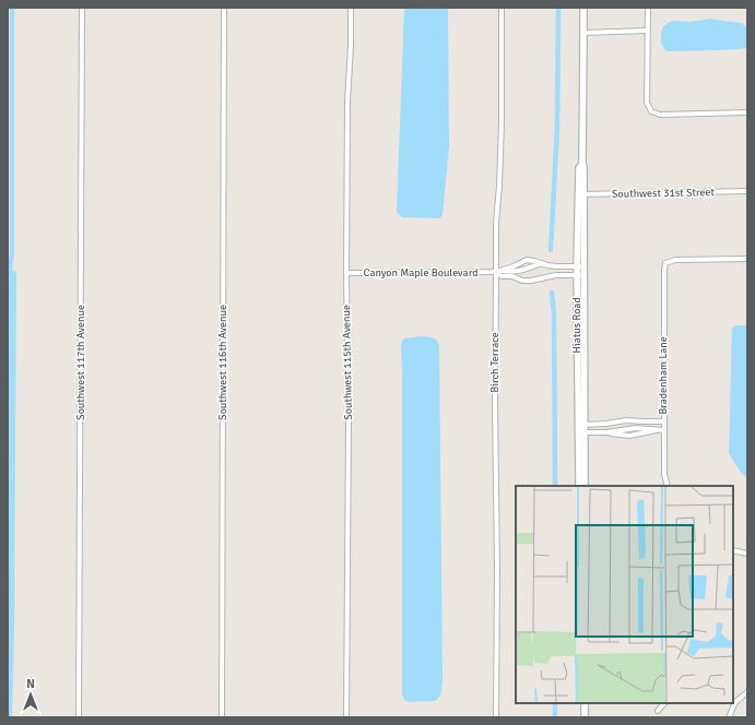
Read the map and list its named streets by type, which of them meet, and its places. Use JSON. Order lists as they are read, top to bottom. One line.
{"streets":{"street":["Southwest 31st Street","Canyon Maple Boulevard","Hiatus Road","Southwest 117th Avenue","Southwest 116th Avenue","Southwest 115th Avenue","Birch Terrace","Bradenham Lane"]},"crossings":[["Southwest 31st Street","Hiatus Road"],["Canyon Maple Boulevard","Hiatus Road"],["Canyon Maple Boulevard","Southwest 115th Avenue"],["Canyon Maple Boulevard","Birch Terrace"]],"north":"top"}
